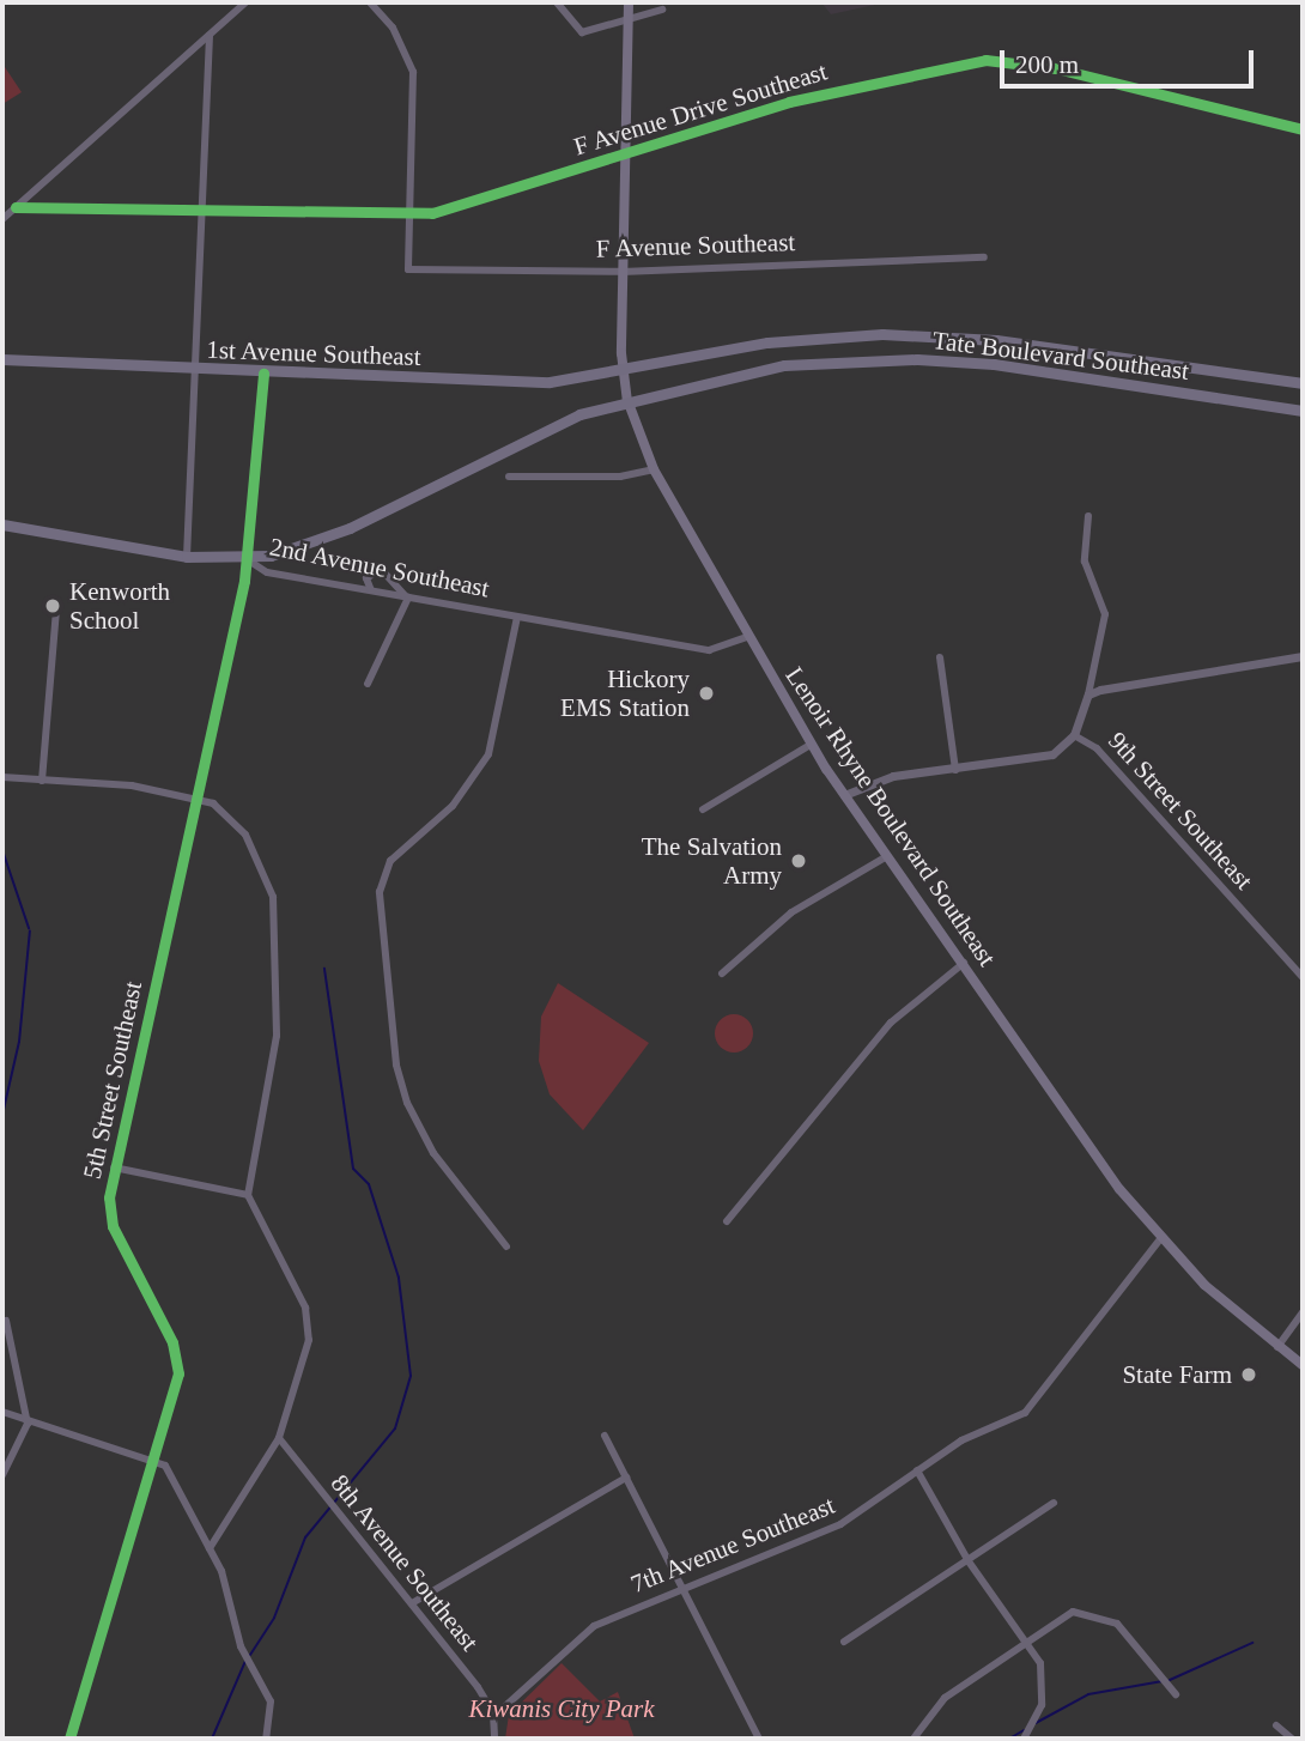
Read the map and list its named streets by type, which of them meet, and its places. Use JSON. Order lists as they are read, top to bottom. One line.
{"streets":{"main road":["1st Avenue Southeast","Tate Boulevard Southeast","2nd Avenue Southeast","Lenoir Rhyne Boulevard Southeast"],"street":["F Avenue Drive Southeast","F Avenue Southeast","9th Street Southeast","5th Street Southeast","7th Avenue Southeast","8th Avenue Southeast"]},"crossings":[["F Avenue Drive Southeast","F Avenue Southeast"],["F Avenue Drive Southeast","Lenoir Rhyne Boulevard Southeast"],["F Avenue Southeast","Lenoir Rhyne Boulevard Southeast"],["1st Avenue Southeast","Tate Boulevard Southeast"],["1st Avenue Southeast","Lenoir Rhyne Boulevard Southeast"],["1st Avenue Southeast","5th Street Southeast"],["Tate Boulevard Southeast","2nd Avenue Southeast"],["Tate Boulevard Southeast","Lenoir Rhyne Boulevard Southeast"],["Tate Boulevard Southeast","5th Street Southeast"],["2nd Avenue Southeast","Lenoir Rhyne Boulevard Southeast"],["2nd Avenue Southeast","5th Street Southeast"],["Lenoir Rhyne Boulevard Southeast","7th Avenue Southeast"],["7th Avenue Southeast","8th Avenue Southeast"]],"parks":["Kiwanis City Park"],"places":["Kenworth School","Hickory EMS Station","The Salvation Army","State Farm"],"scale_bar":"200 m"}
